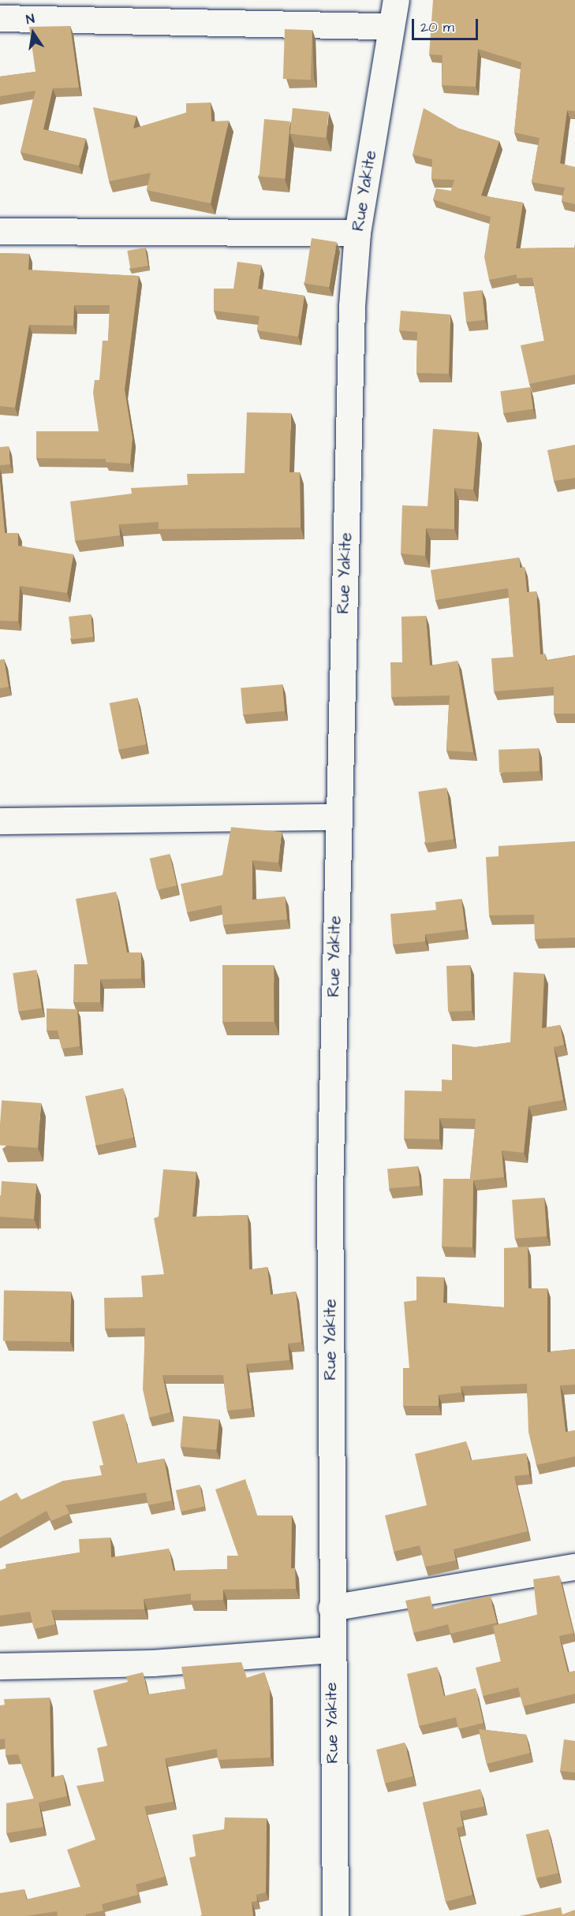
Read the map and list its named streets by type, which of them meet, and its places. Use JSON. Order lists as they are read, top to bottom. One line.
{"streets":{"main road":["Rue Yakite"]},"scale_bar":"20 m","north":"top"}
